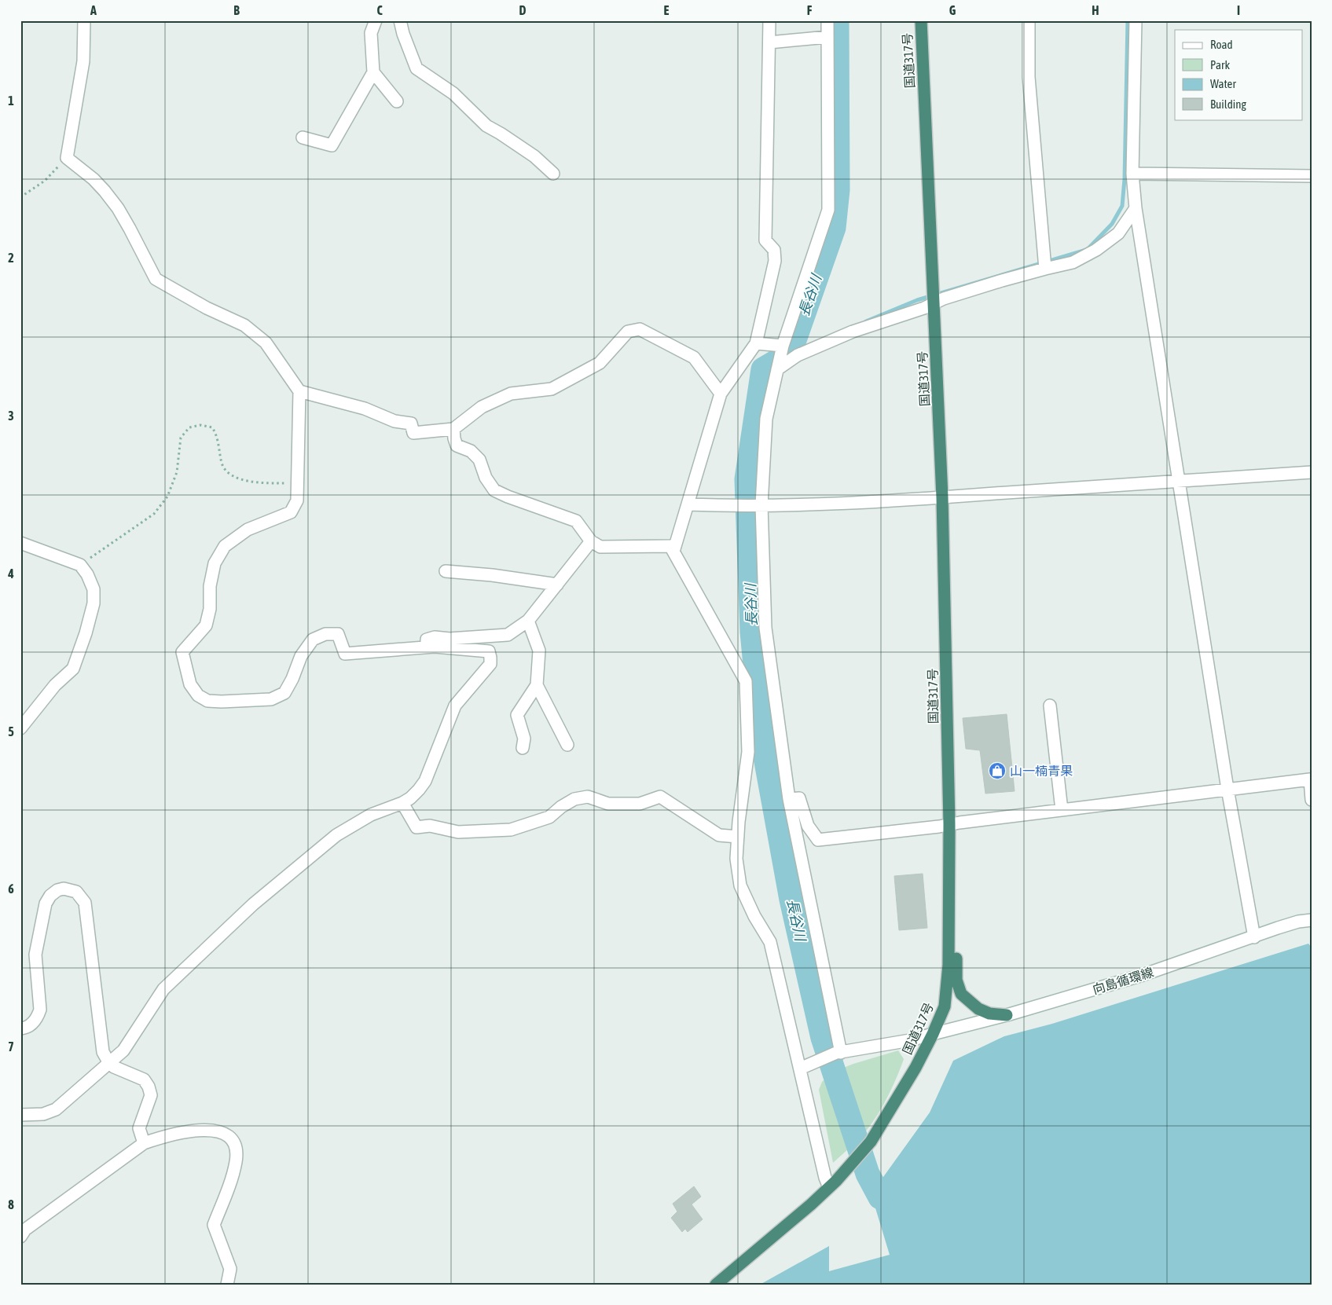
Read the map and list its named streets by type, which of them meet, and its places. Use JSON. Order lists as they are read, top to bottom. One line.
{"streets":{"highway":["国道317号"],"street":["向島循環線"]},"crossings":[["国道317号","向島循環線"]],"water":["長谷川"],"places":{"shop":["山一楠青果"]},"legend":["Road","Park","Water","Building"],"grid":{"columns":["A","B","C","D","E","F","G","H","I"],"rows":["1","2","3","4","5","6","7","8"]}}
